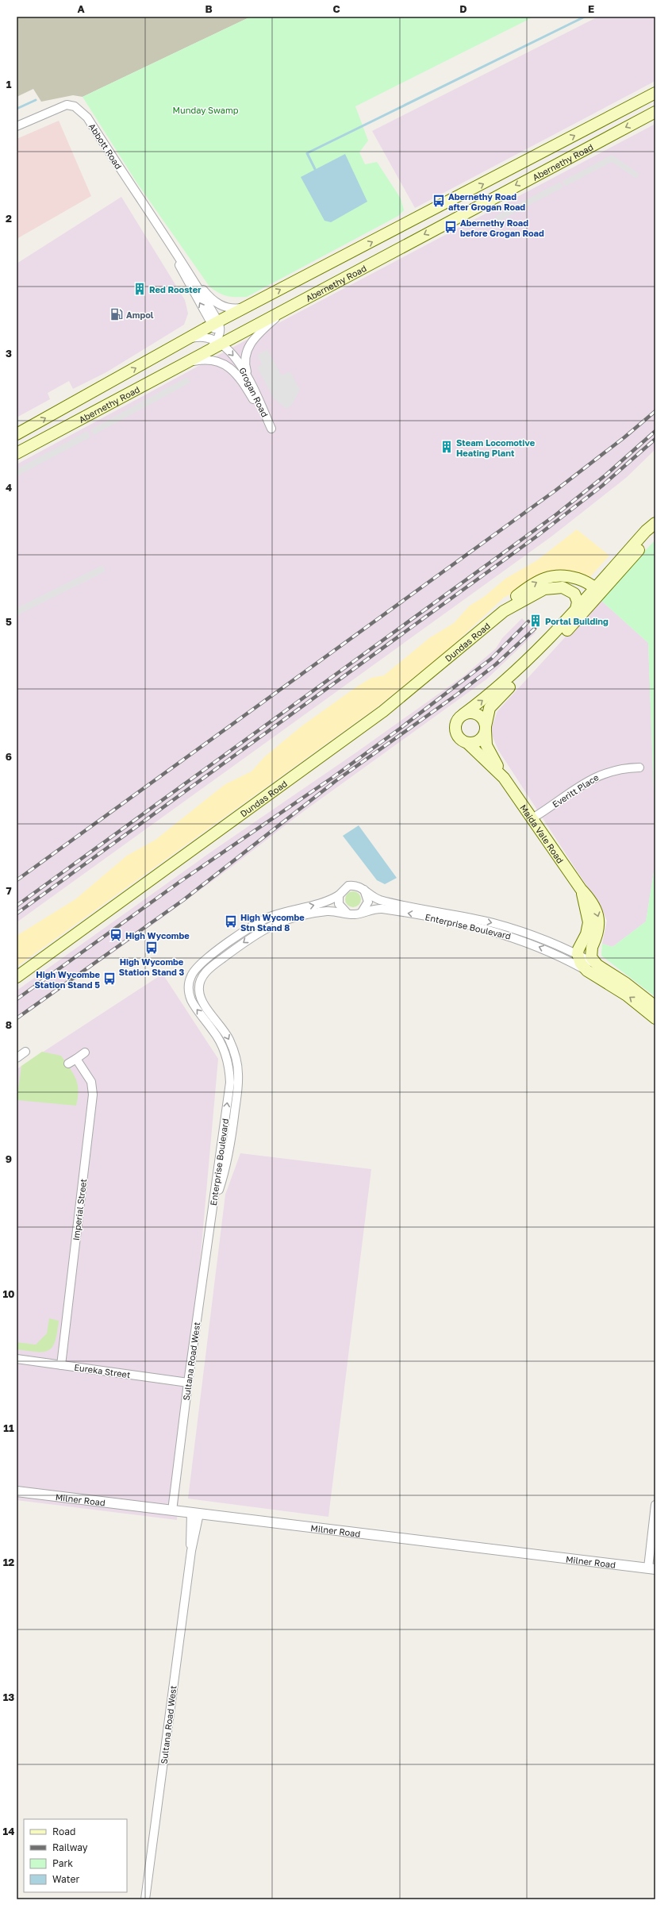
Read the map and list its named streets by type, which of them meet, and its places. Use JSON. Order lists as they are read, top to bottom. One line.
{"streets":{"main road":["Abernethy Road","Dundas Road","Maida Vale Road"],"street":["Abbott Road","Grogan Road","Everitt Place","Enterprise Boulevard","Imperial Street","Sultana Road West","Eureka Street","Milner Road"]},"crossings":[["Abbott Road","Abernethy Road"],["Abbott Road","Grogan Road"],["Abernethy Road","Grogan Road"],["Everitt Place","Maida Vale Road"],["Maida Vale Road","Enterprise Boulevard"],["Enterprise Boulevard","Sultana Road West"],["Imperial Street","Eureka Street"],["Sultana Road West","Eureka Street"],["Sultana Road West","Milner Road"]],"parks":["Munday Swamp"],"places":{"bus stop":["Abernethy Road after Grogan Road","Abernethy Road before Grogan Road","High Wycombe Stn Stand 8","High Wycombe Station Stand 3","High Wycombe Station Stand 5"],"building":["Red Rooster","Steam Locomotive Heating Plant","Portal Building"],"fuel station":["Ampol"],"station":["High Wycombe"]},"legend":["Road","Railway","Park","Water"],"grid":{"columns":["A","B","C","D","E"],"rows":["1","2","3","4","5","6","7","8","9","10","11","12","13","14"]}}
